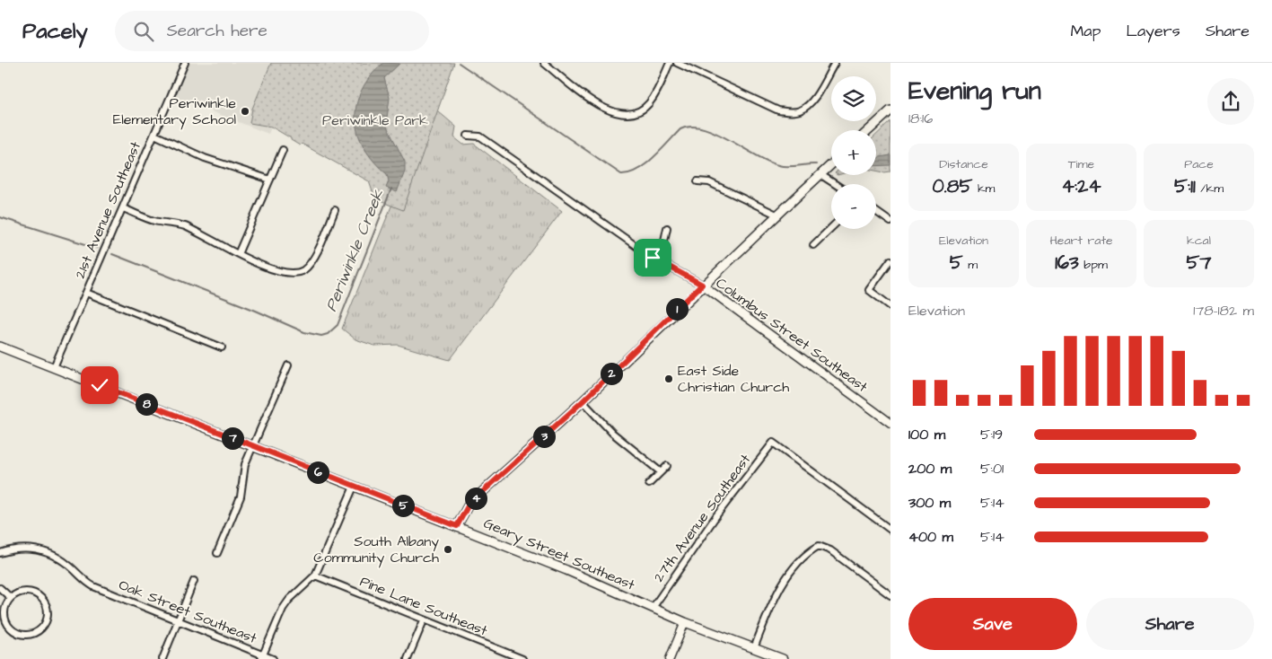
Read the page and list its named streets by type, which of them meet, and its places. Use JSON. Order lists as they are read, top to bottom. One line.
{"streets":{"main road":["Geary Street Southeast"],"street":["21st Avenue Southeast","Columbus Street Southeast","27th Avenue Southeast","Pine Lane Southeast","Oak Street Southeast"]},"crossings":[["21st Avenue Southeast","Geary Street Southeast"],["27th Avenue Southeast","Geary Street Southeast"]],"water":["Periwinkle Creek"],"parks":["Periwinkle Park"],"places":["Periwinkle Elementary School","East Side Christian Church","South Albany Community Church"],"page":{"header":"Pacely","search":"Search here","nav":["Map","Layers","Share"],"heading":["Evening run","18:16"],"map_buttons":["+","−"],"stats":[["Distance","0.85 km"],["Time","4:24"],["Pace","5:11 /km"],["Elevation","5 m"],["Heart rate","163 bpm"],["kcal","57"]],"chart":["Elevation","178–182 m"],"pins":["1","2","8","3","7","6","4","5"],"list":[{"name":"100 m","note":"5:19"},{"name":"200 m","note":"5:01"},{"name":"300 m","note":"5:14"},{"name":"400 m","note":"5:14"}],"buttons":["Save","Share"]}}
